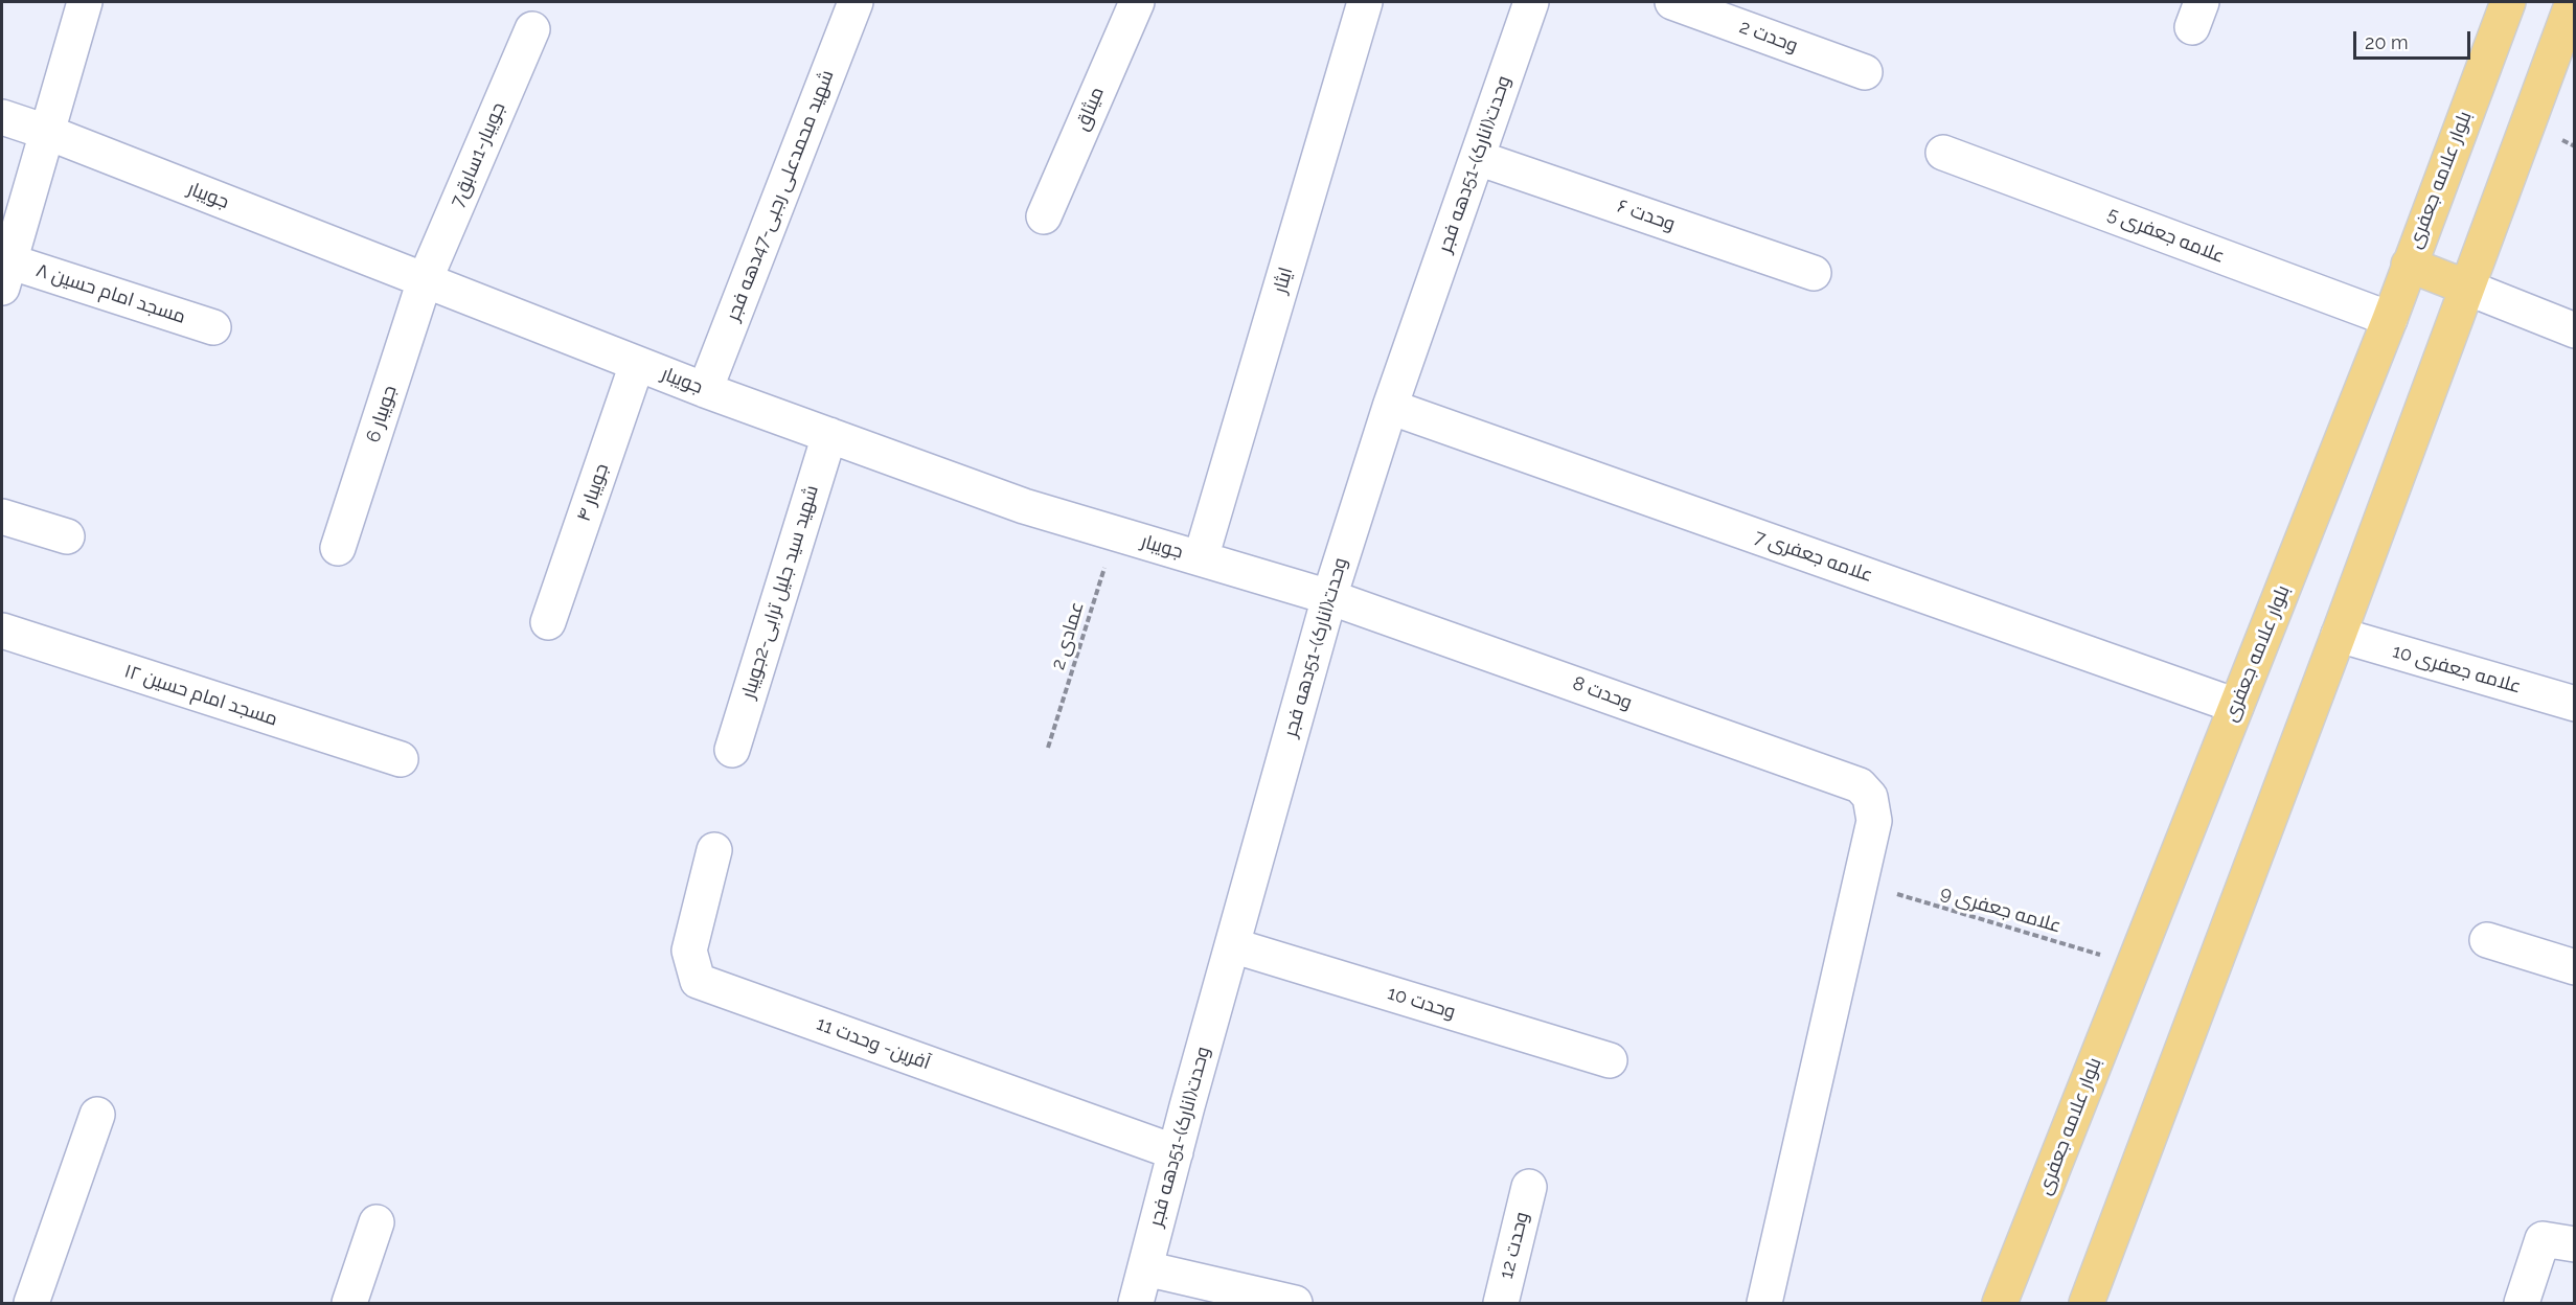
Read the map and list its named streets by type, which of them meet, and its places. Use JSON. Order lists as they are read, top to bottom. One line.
{"streets":{"main road":["بلوار علامه جعفری"],"street":["وحدت 2","میثاق","7جویبار-1سابق","وحدت(انارک)-51دهه فجر","جویبار","شهید محمدعلی رجبی-47دهه فجر","وحدت ۶","علامه جعفری 5","ایثار","مسجد امام حسین ۸","جویبار 6","جویبار ۴","علامه جعفری 7","شهید سید جلیل ترابی-2جویبار","علامه جعفری 10","وحدت 8","مسجد امام حسین ۱۲","وحدت 10","آفرین- وحدت 11","وحدت 12"],"path":["عمادی 2","علامه جعفری 9"]},"crossings":[["7جویبار-1سابق","جویبار"],["7جویبار-1سابق","جویبار 6"],["وحدت(انارک)-51دهه فجر","جویبار"],["وحدت(انارک)-51دهه فجر","وحدت ۶"],["وحدت(انارک)-51دهه فجر","علامه جعفری 7"],["وحدت(انارک)-51دهه فجر","وحدت 8"],["وحدت(انارک)-51دهه فجر","وحدت 10"],["وحدت(انارک)-51دهه فجر","آفرین- وحدت 11"],["بلوار علامه جعفری","علامه جعفری 5"],["بلوار علامه جعفری","علامه جعفری 7"],["بلوار علامه جعفری","علامه جعفری 9"],["جویبار","شهید محمدعلی رجبی-47دهه فجر"],["جویبار","ایثار"],["جویبار","جویبار 6"],["جویبار","جویبار ۴"],["جویبار","شهید سید جلیل ترابی-2جویبار"],["جویبار","عمادی 2"],["جویبار","وحدت 8"],["وحدت 8","علامه جعفری 9"]],"scale_bar":"20 m"}
